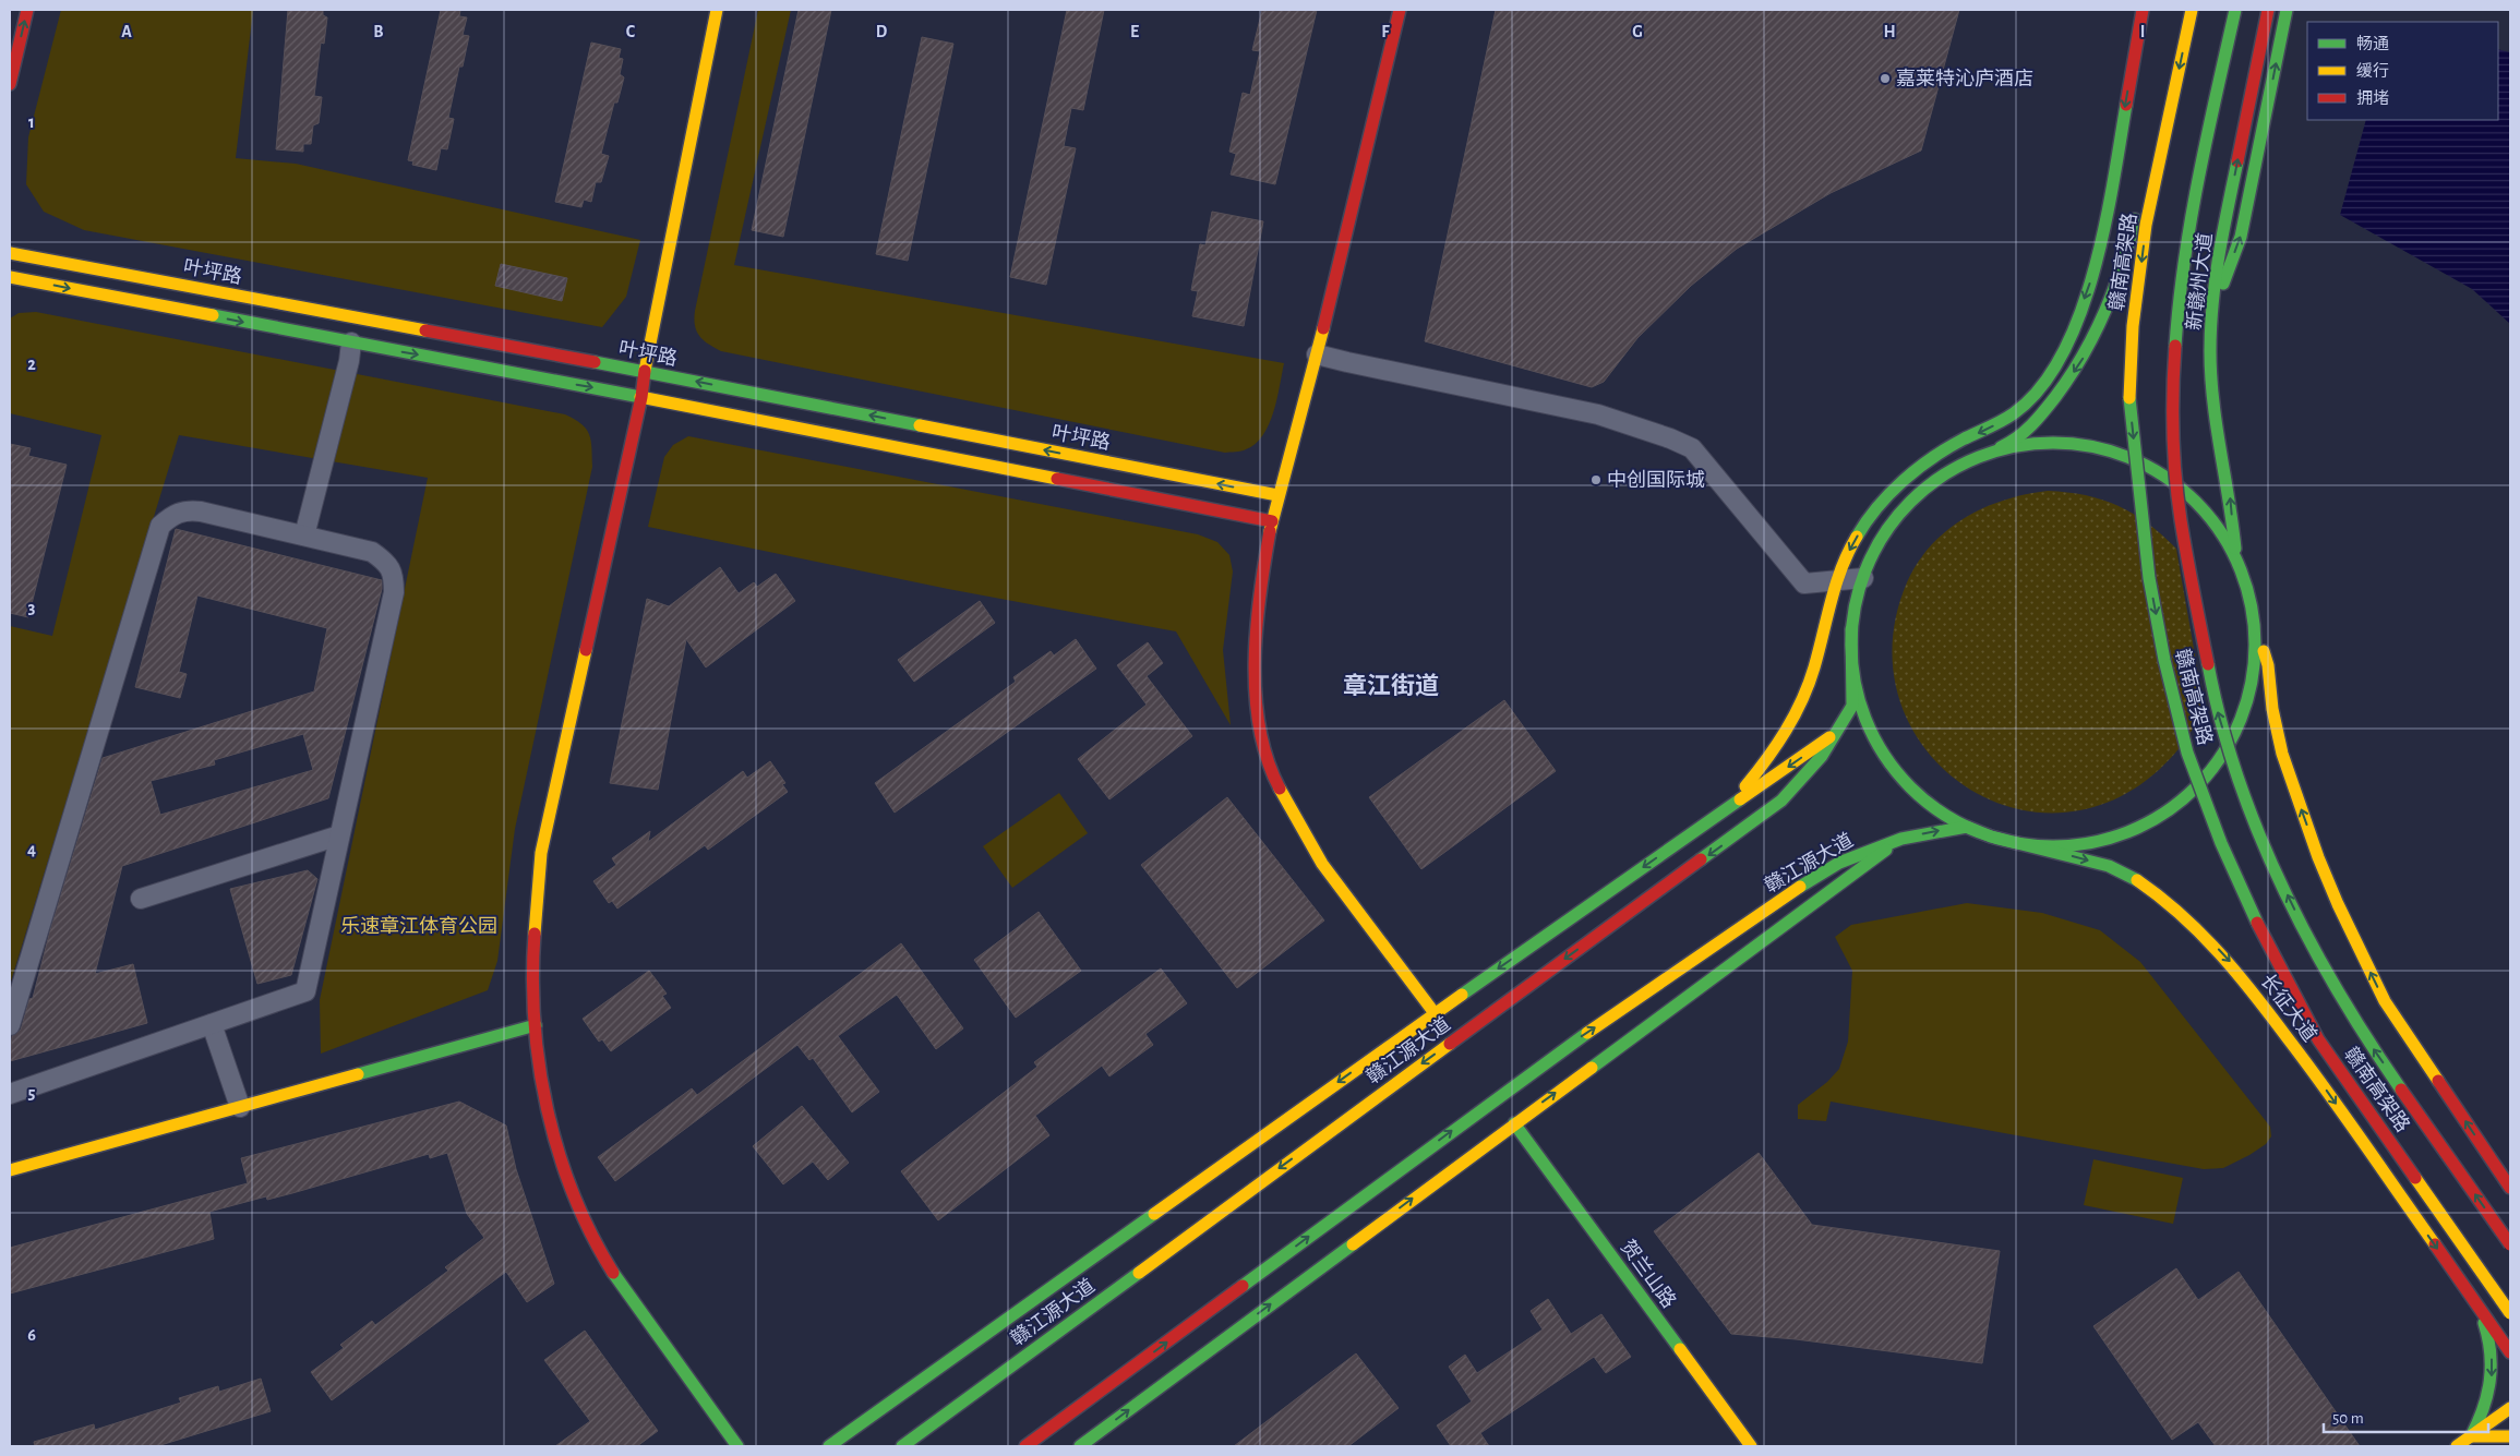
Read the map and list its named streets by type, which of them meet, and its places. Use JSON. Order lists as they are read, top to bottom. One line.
{"streets":{"main road":["赣南高架路","叶坪路","新赣州大道","赣江源大道","长征大道","贺兰山路"]},"crossings":[["赣江源大道","长征大道"]],"districts":["章江街道"],"parks":["乐速章江体育公园"],"places":["嘉莱特沁庐酒店","中创国际城"],"legend":["畅通","缓行","拥堵"],"scale_bar":"50 m","grid":{"columns":["A","B","C","D","E","F","G","H","I"],"rows":["1","2","3","4","5","6"]}}
